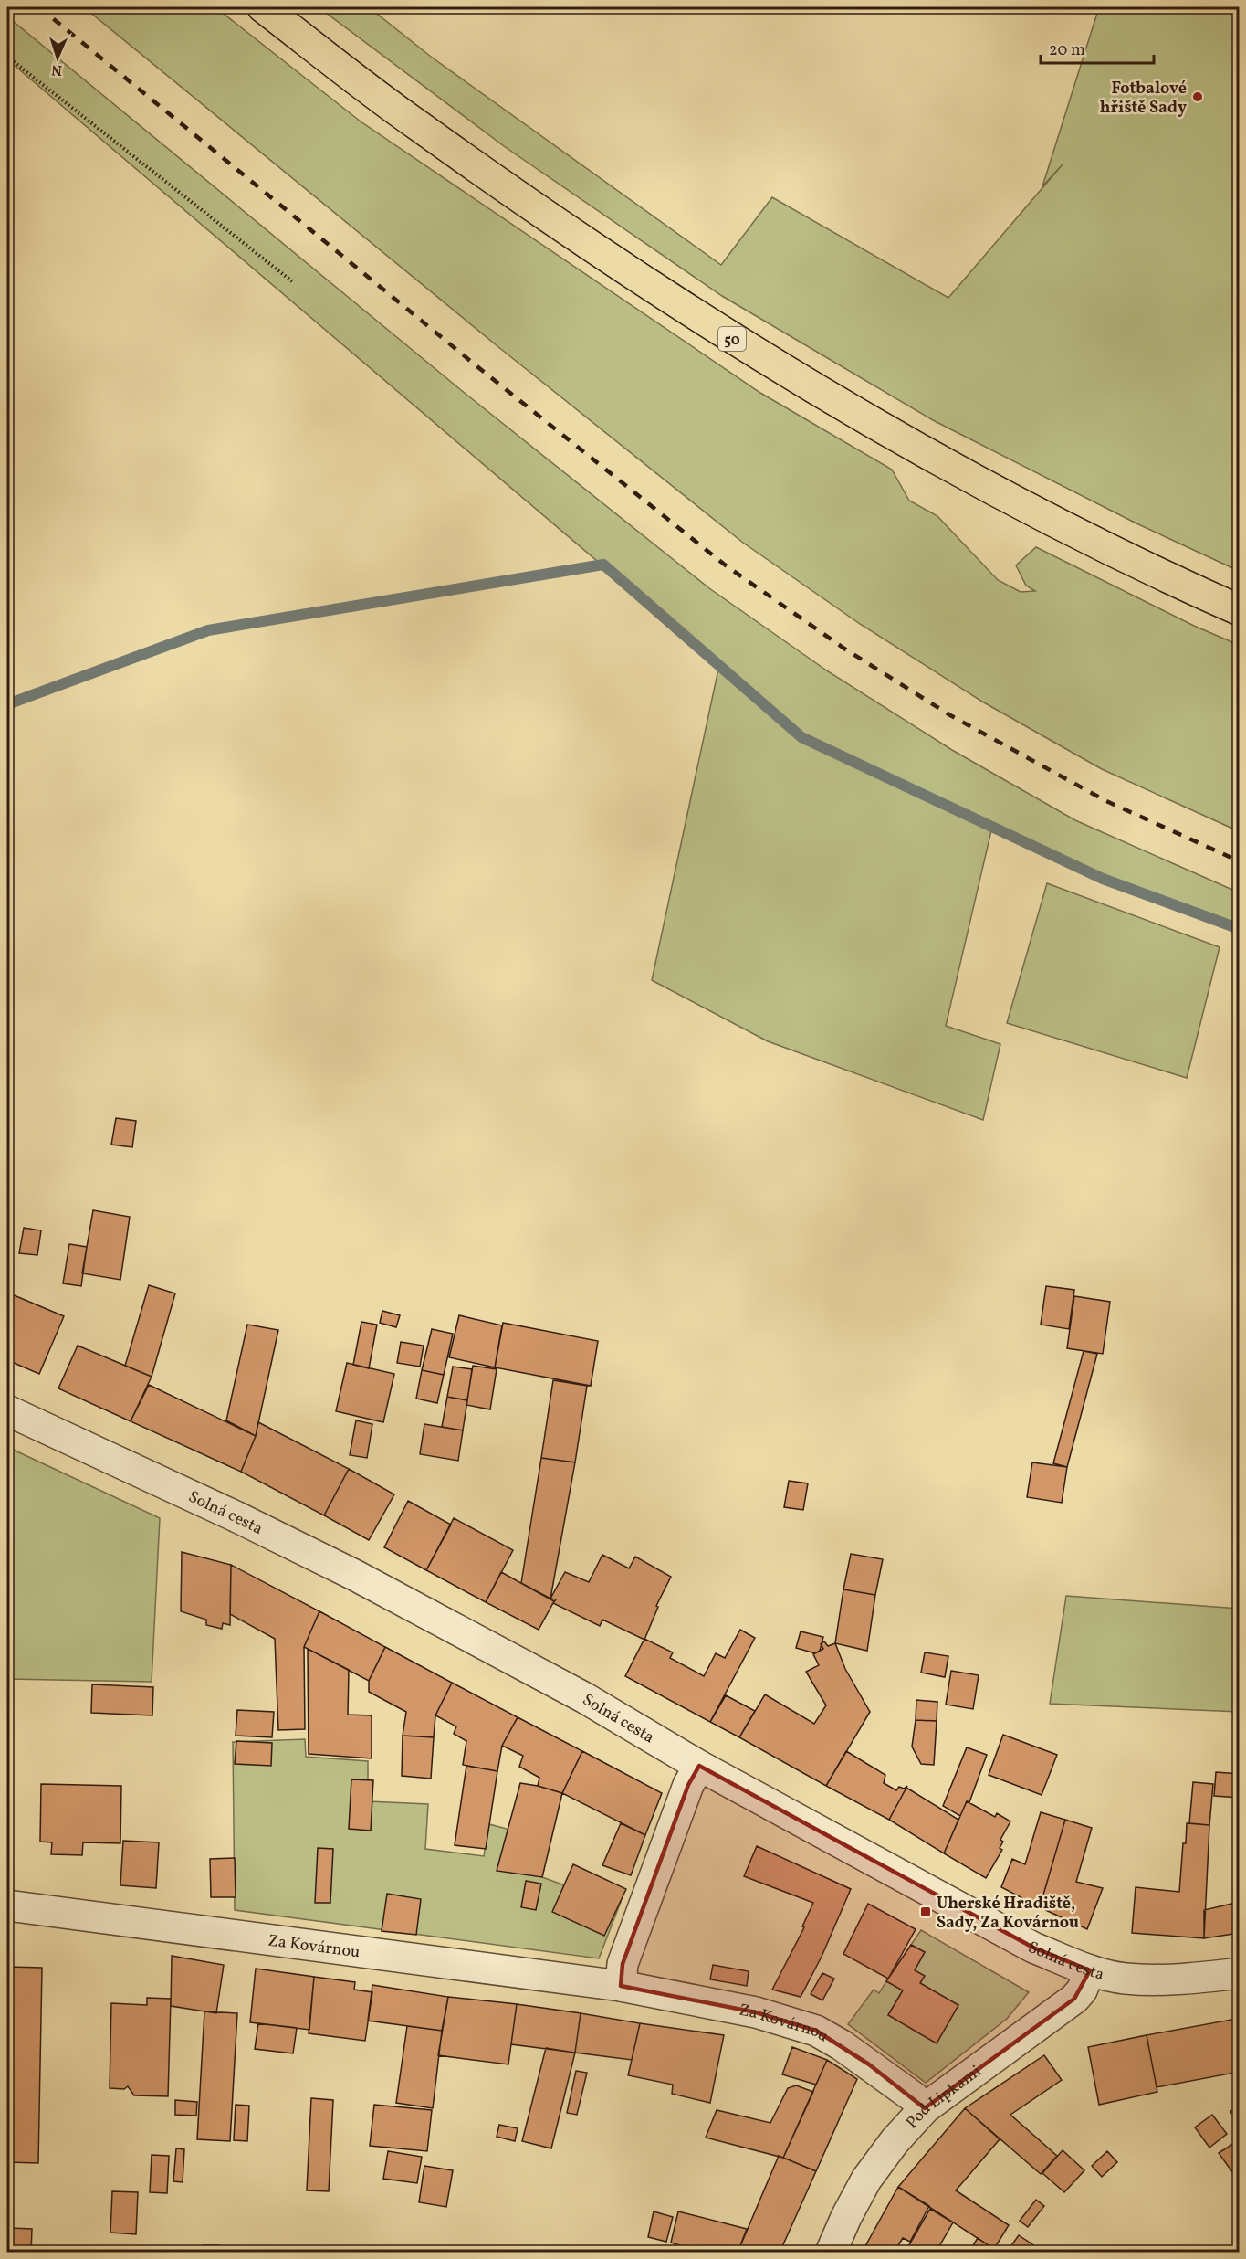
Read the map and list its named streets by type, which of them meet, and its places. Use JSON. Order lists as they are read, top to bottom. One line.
{"streets":{"main road":["50"],"street":["Solná cesta","Za Kovárnou","Pod Lipkami"]},"crossings":[["Solná cesta","Pod Lipkami"],["Za Kovárnou","Pod Lipkami"]],"places":{"other":["Fotbalové hřiště Sady"],"transit":["Uherské Hradiště, Sady, Za Kovárnou"]},"scale_bar":"20 m","north":"bottom"}
